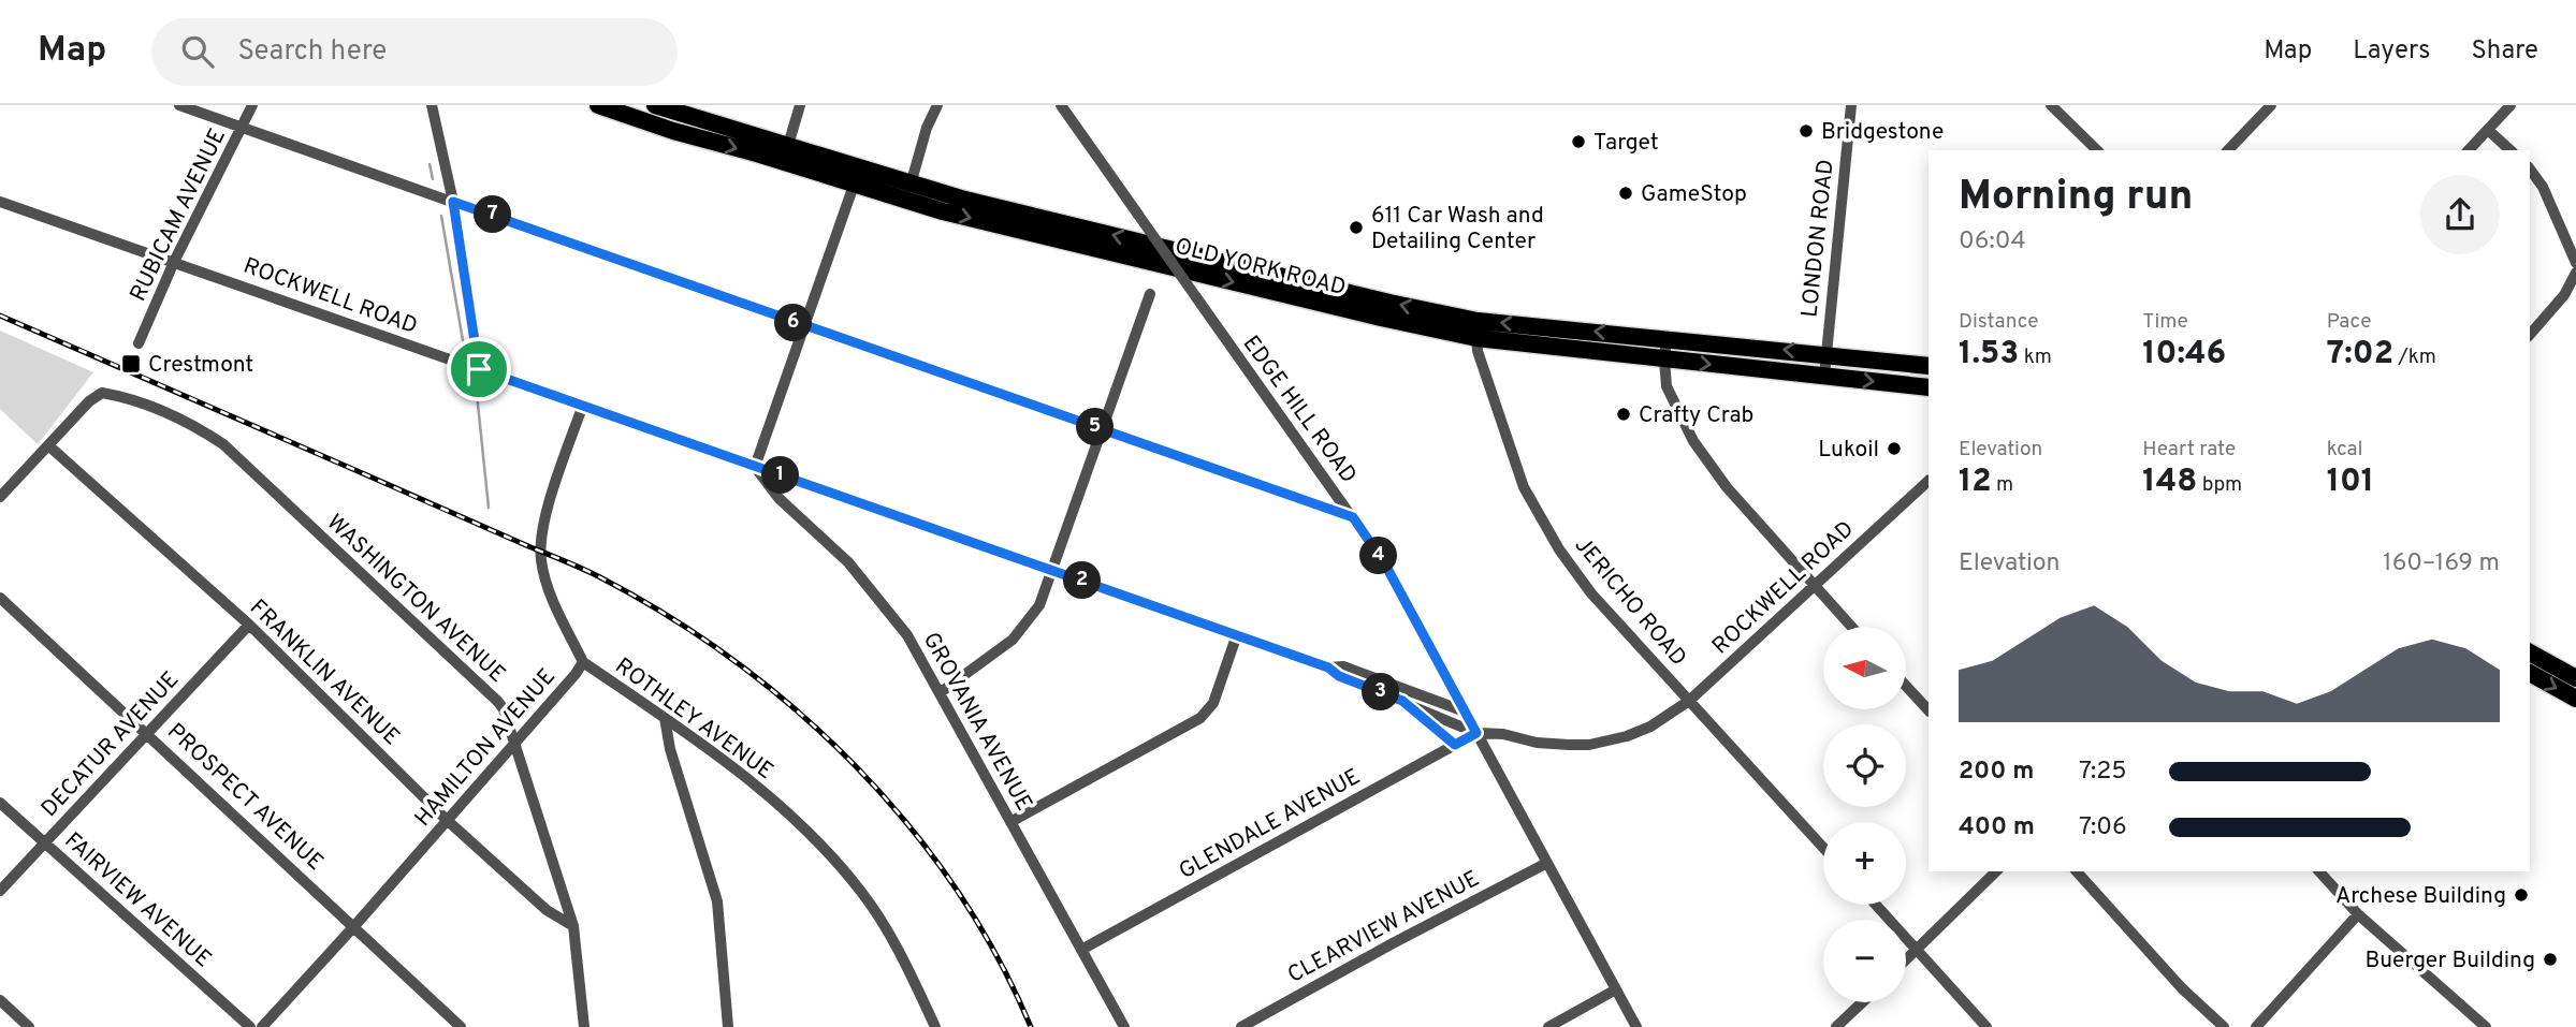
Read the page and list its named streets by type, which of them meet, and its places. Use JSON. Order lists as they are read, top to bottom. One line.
{"streets":{"highway":["OLD YORK ROAD"],"street":["RUBICAM AVENUE","LONDON ROAD","ROCKWELL ROAD","EDGE HILL ROAD","WASHINGTON AVENUE","JERICHO ROAD","FRANKLIN AVENUE","ROTHLEY AVENUE","GROVANIA AVENUE","DECATUR AVENUE","HAMILTON AVENUE","PROSPECT AVENUE","GLENDALE AVENUE","FAIRVIEW AVENUE","CLEARVIEW AVENUE"]},"crossings":[["RUBICAM AVENUE","ROCKWELL ROAD"],["LONDON ROAD","OLD YORK ROAD"],["OLD YORK ROAD","JERICHO ROAD"],["ROCKWELL ROAD","EDGE HILL ROAD"],["ROCKWELL ROAD","JERICHO ROAD"],["ROCKWELL ROAD","GROVANIA AVENUE"],["ROCKWELL ROAD","HAMILTON AVENUE"],["ROCKWELL ROAD","GLENDALE AVENUE"],["EDGE HILL ROAD","GLENDALE AVENUE"],["EDGE HILL ROAD","CLEARVIEW AVENUE"],["WASHINGTON AVENUE","FRANKLIN AVENUE"],["WASHINGTON AVENUE","HAMILTON AVENUE"],["FRANKLIN AVENUE","DECATUR AVENUE"],["FRANKLIN AVENUE","HAMILTON AVENUE"],["ROTHLEY AVENUE","HAMILTON AVENUE"],["GROVANIA AVENUE","GLENDALE AVENUE"],["DECATUR AVENUE","PROSPECT AVENUE"],["DECATUR AVENUE","FAIRVIEW AVENUE"],["HAMILTON AVENUE","PROSPECT AVENUE"]],"places":{"other":["Bridgestone","Target","GameStop","611 Car Wash and Detailing Center","Crafty Crab","Lukoil","Archese Building","Buerger Building"],"transit":["Crestmont"]},"north":"left","page":{"header":"Map","search":"Search here","nav":["Map","Layers","Share"],"heading":["Morning run","06:04"],"pins":["7","6","5","1","4","2","3"],"stats":[["Distance","1.53 km"],["Time","10:46"],["Pace","7:02 /km"],["Elevation","12 m"],["Heart rate","148 bpm"],["kcal","101"]],"chart":["Elevation","160–169 m"],"map_buttons":["+","−"],"list":[{"name":"200 m","note":"7:25"},{"name":"400 m","note":"7:06"}]}}
